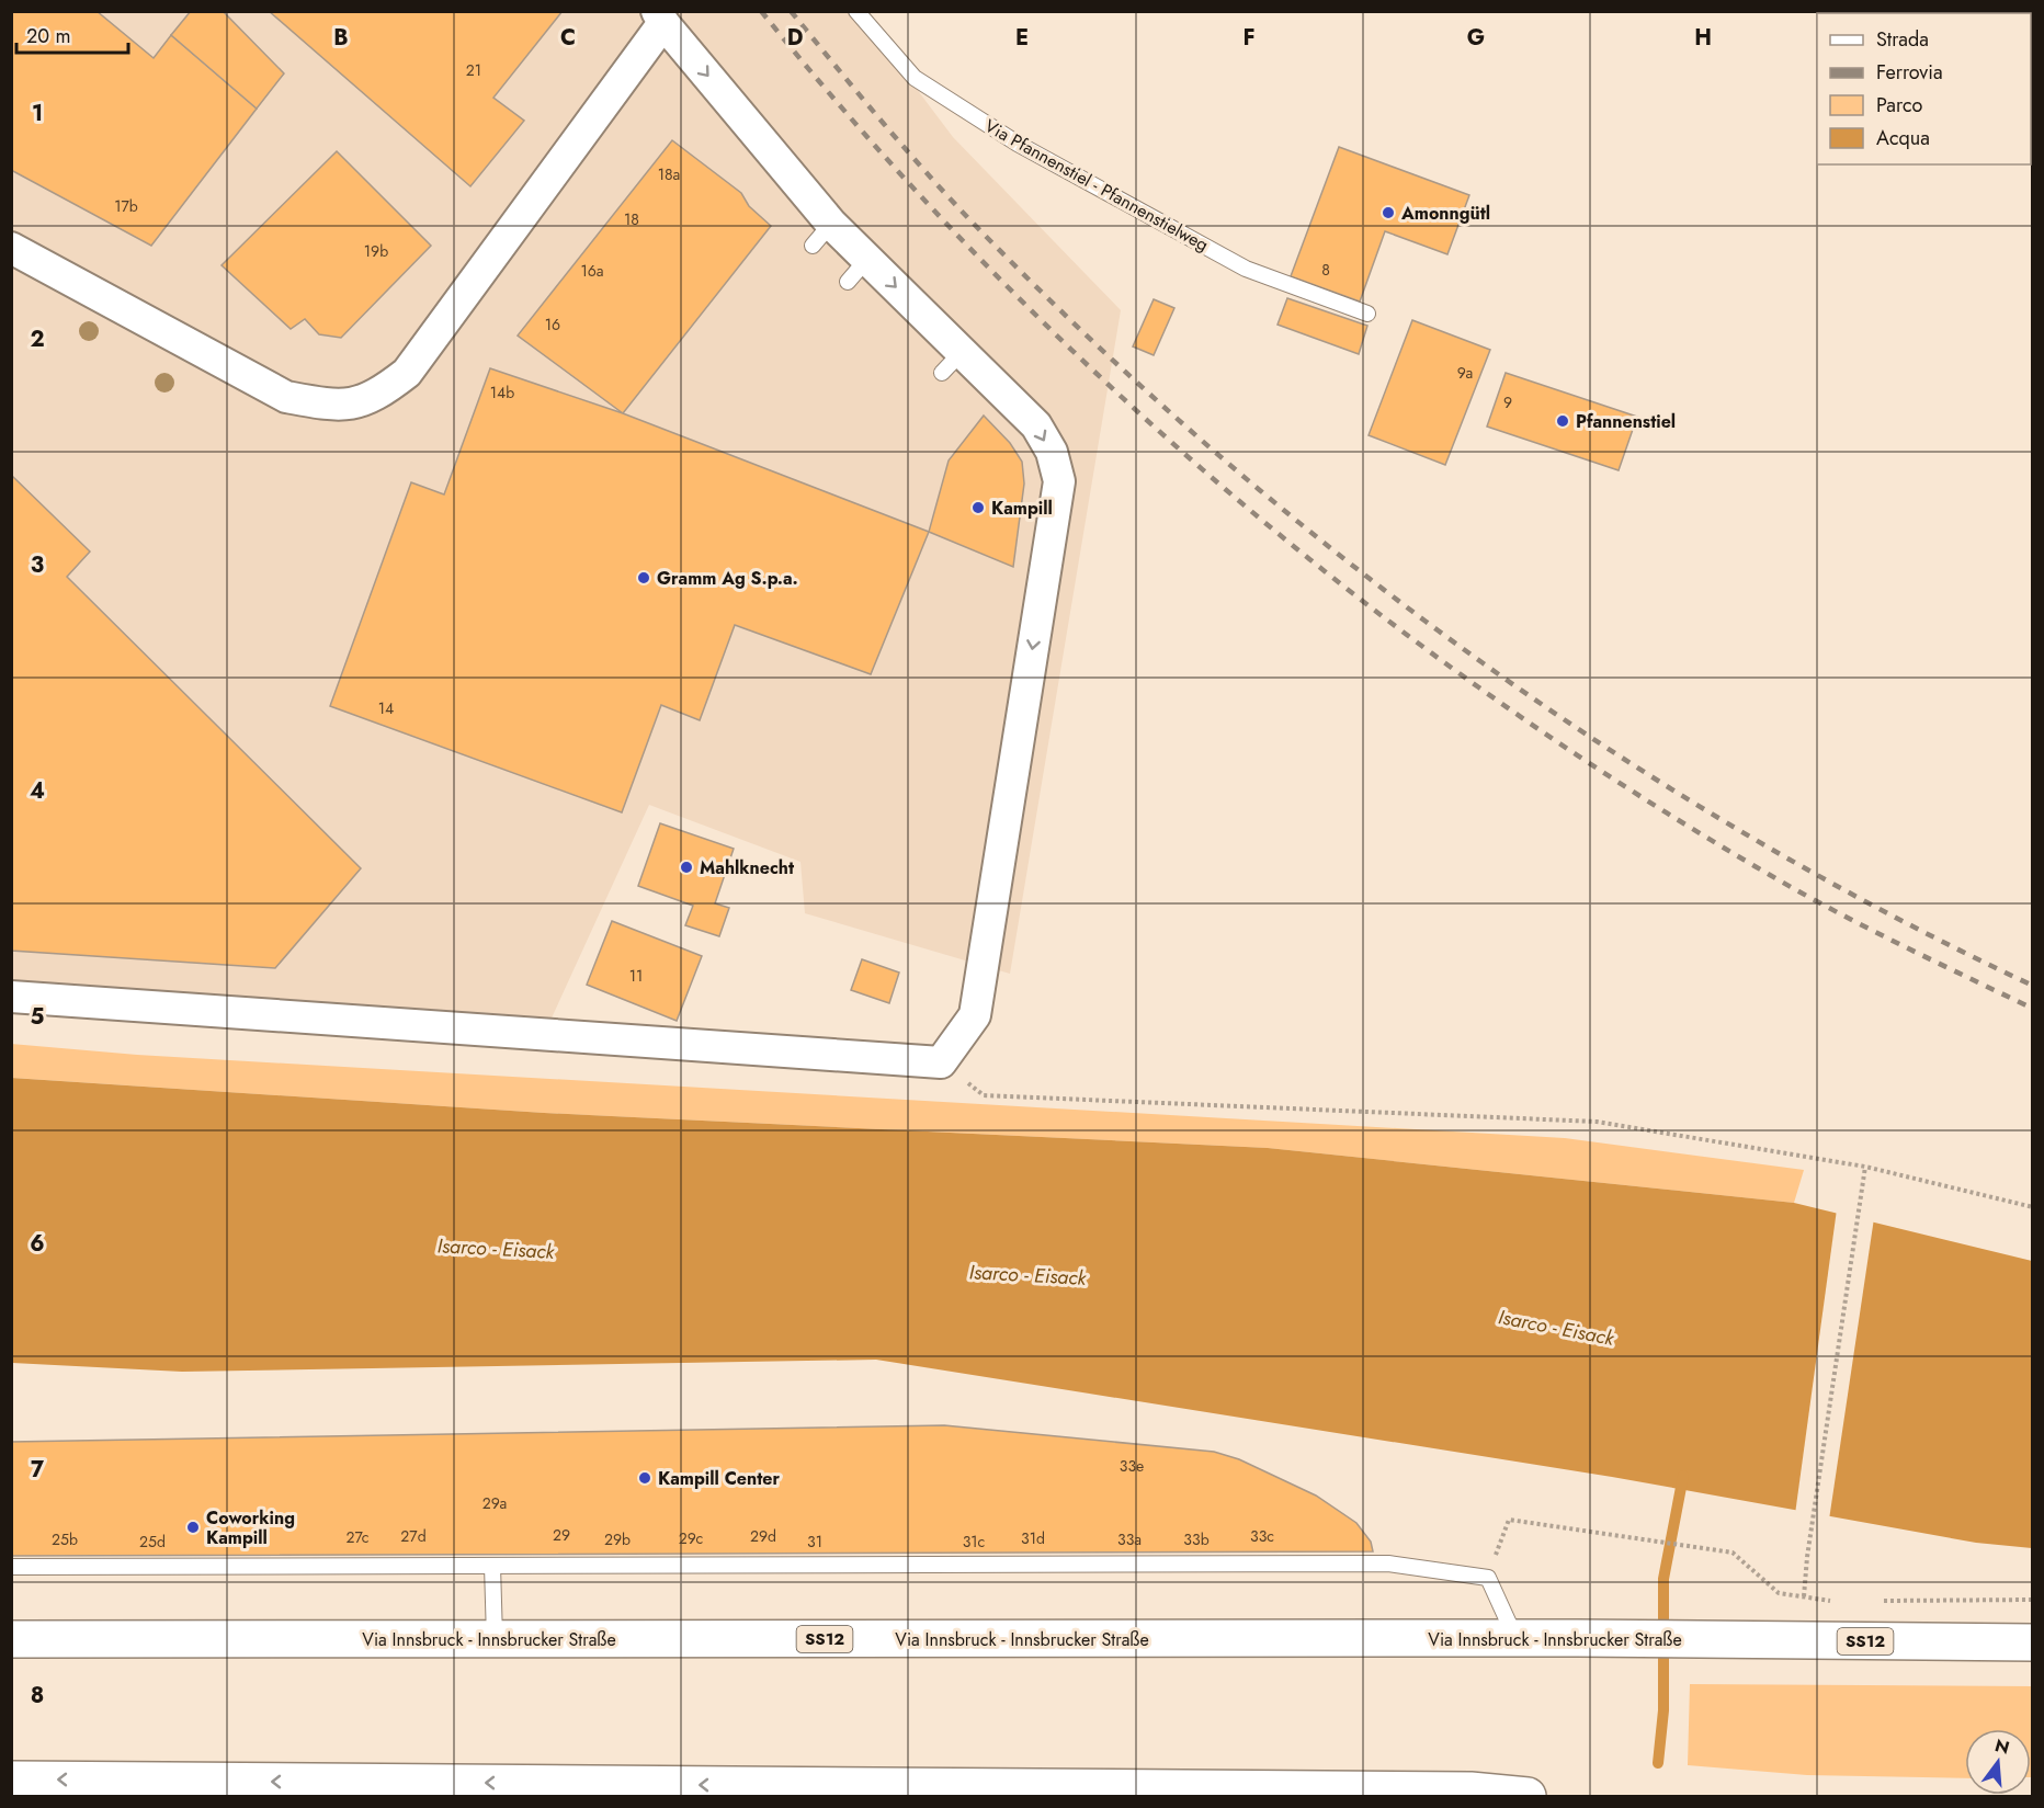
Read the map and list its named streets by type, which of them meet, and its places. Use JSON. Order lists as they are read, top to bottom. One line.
{"streets":{"main road":["Via Innsbruck - Innsbrucker Straße","SS12"],"lane":["Via Pfannenstiel - Pfannenstielweg"]},"water":["Isarco - Eisack"],"places":["Amonngütl","Pfannenstiel","Kampill","Gramm Ag S.p.a.","Mahlknecht","Kampill Center","Coworking Kampill"],"house_numbers":["21","18a","17b","18","19b","8","16a","16","9a","14b","9","14","11","33e","29a","29","27d","29d","33c","27c","29c","31d","25b","29b","33a","33b","25d","31","31c"],"legend":["Strada","Ferrovia","Parco","Acqua"],"scale_bar":"20 m","north":"top","grid":{"columns":["B","C","D","E","F","G","H"],"rows":["1","2","3","4","5","6","7","8"]}}
